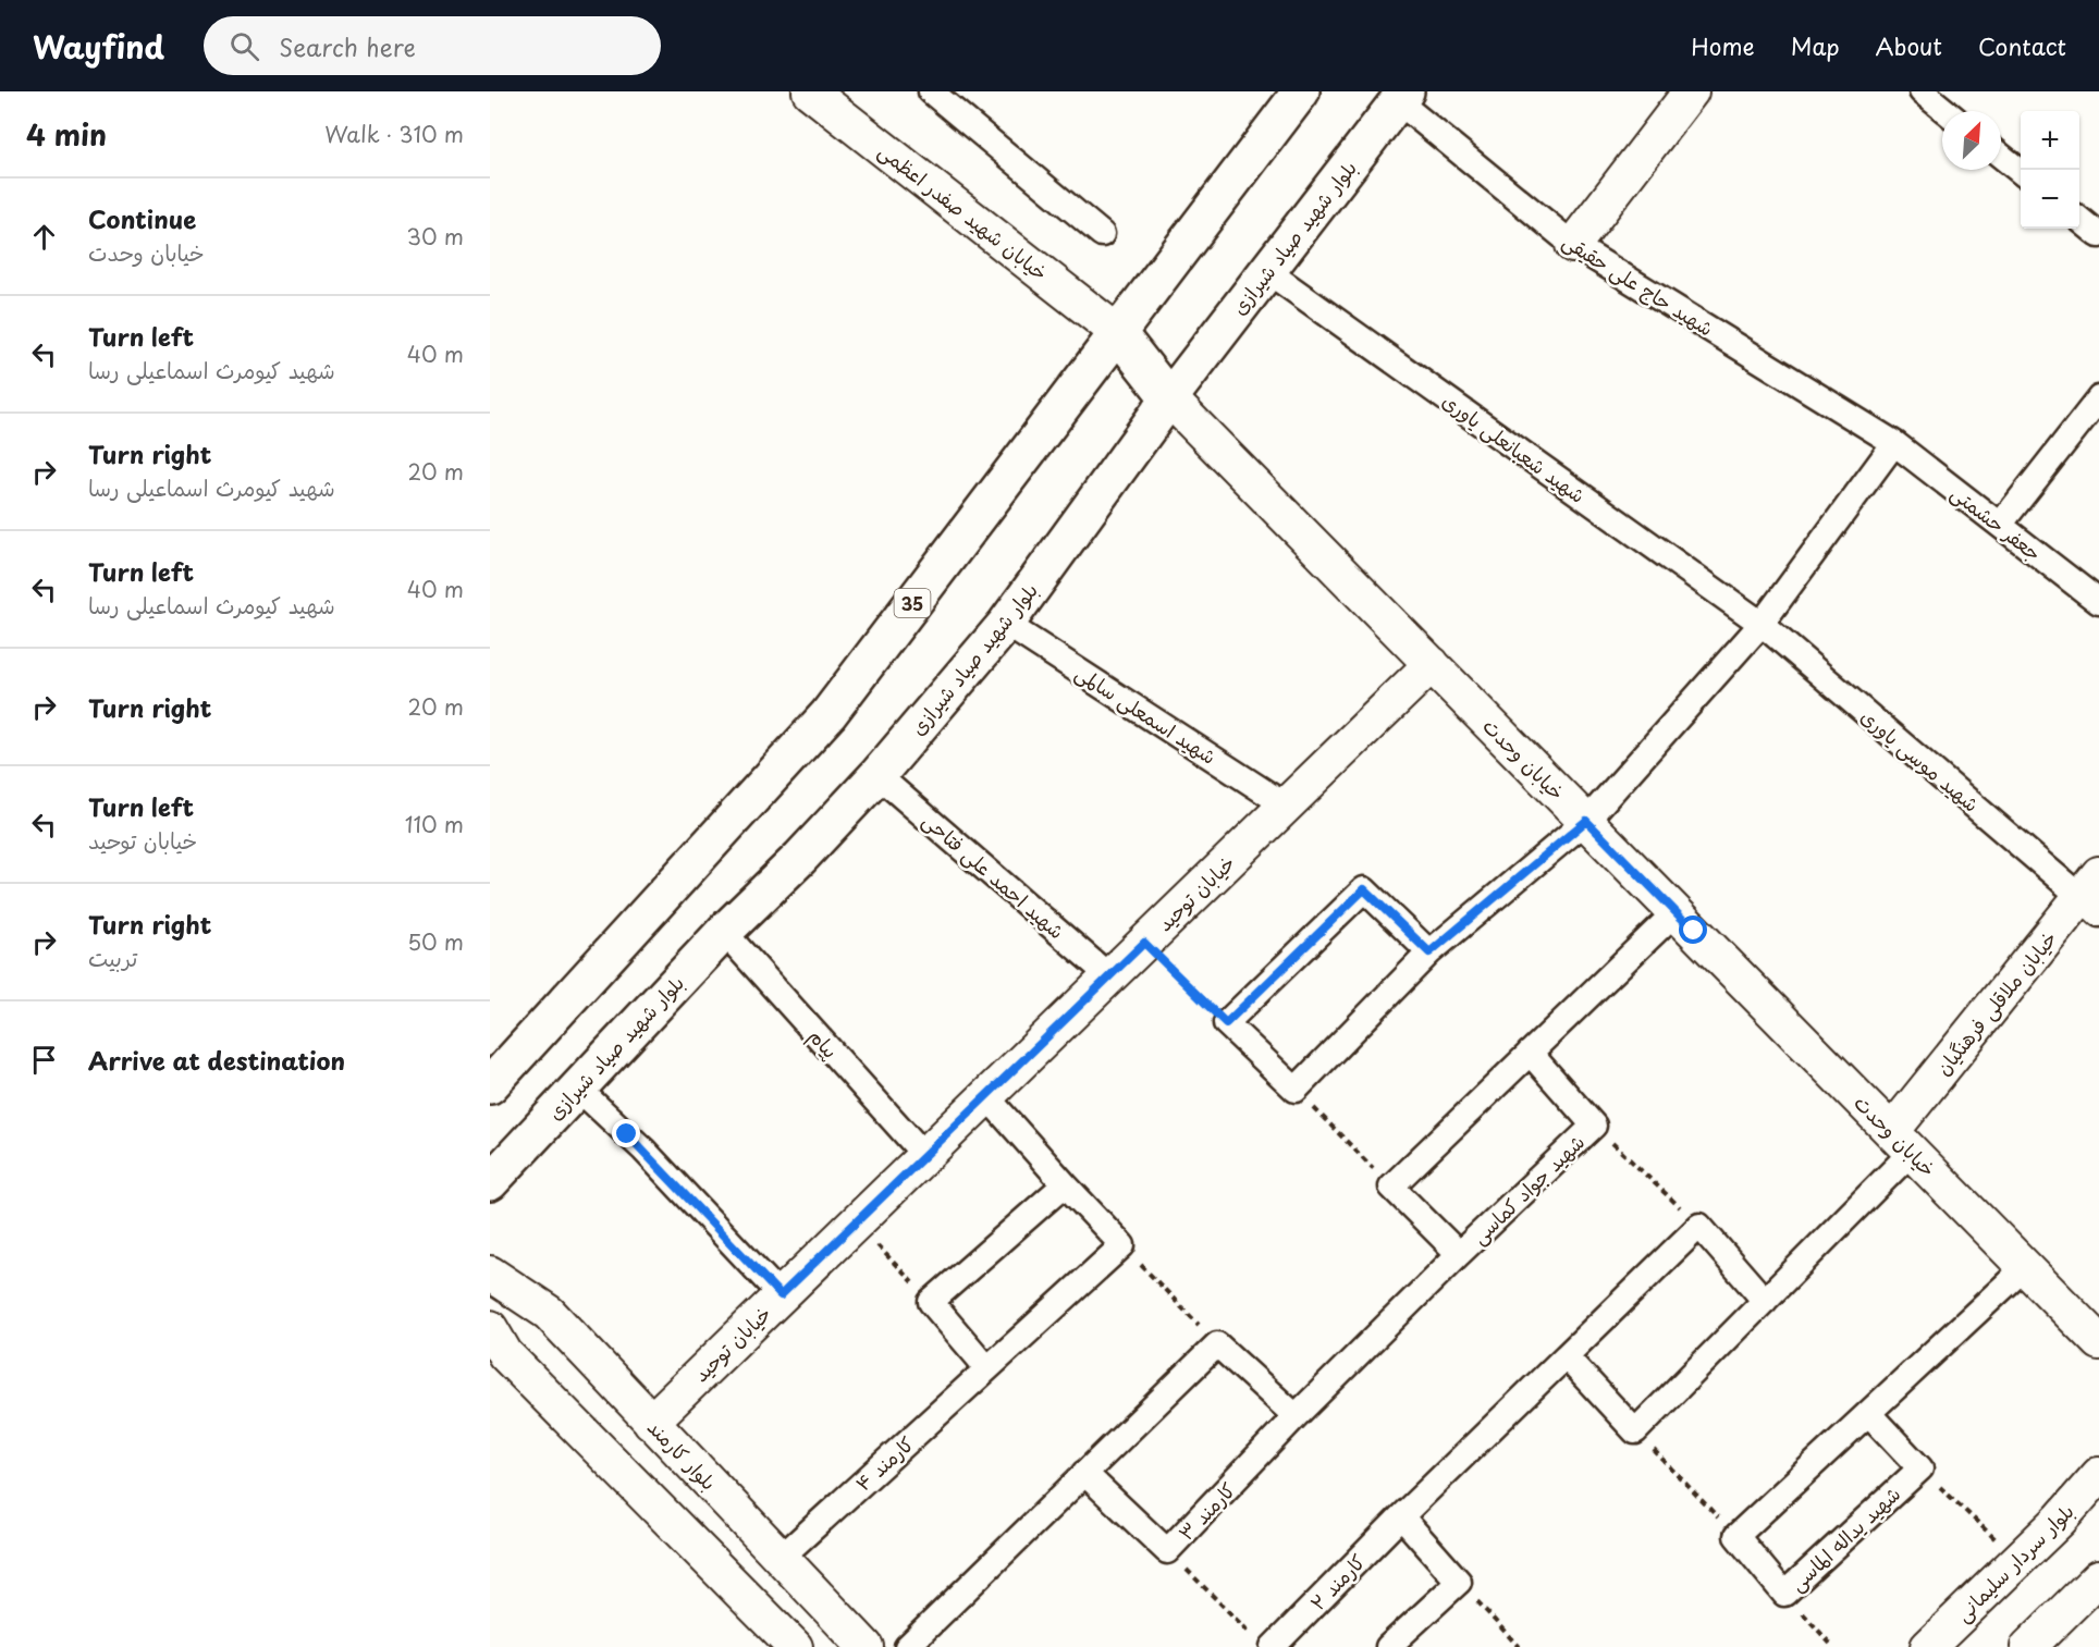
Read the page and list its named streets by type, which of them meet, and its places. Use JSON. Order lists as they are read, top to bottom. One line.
{"streets":{"main road":["بلوار شهید صیاد شیرازی","35"],"street":["خیابان شهید صفدر اعظمی","شهید حاج علی حقیقی","شهید شعبانعلی یاوری","جعفر حشمتی","شهید اسمعلی سالمی","خیابان وحدت","شهید موسی یاوری","شهید احمد علی فتاحی","خیابان توحید","خیابان ملاقلی فرهنگیان","پیام","شهید جواد کماسی","بلوار کارمند","کارمند ۴","کارمند ۳","شهید یداله الماسی","بلوار سردار سلیمانی","کارمند ۲"]},"crossings":[["خیابان شهید صفدر اعظمی","35"],["بلوار شهید صیاد شیرازی","شهید حاج علی حقیقی"],["بلوار شهید صیاد شیرازی","شهید شعبانعلی یاوری"],["بلوار شهید صیاد شیرازی","شهید اسمعلی سالمی"],["بلوار شهید صیاد شیرازی","خیابان وحدت"],["بلوار شهید صیاد شیرازی","شهید احمد علی فتاحی"],["بلوار شهید صیاد شیرازی","پیام"],["شهید حاج علی حقیقی","جعفر حشمتی"],["شهید شعبانعلی یاوری","شهید موسی یاوری"],["شهید اسمعلی سالمی","خیابان توحید"],["خیابان وحدت","خیابان توحید"],["خیابان وحدت","خیابان ملاقلی فرهنگیان"],["شهید موسی یاوری","خیابان ملاقلی فرهنگیان"],["شهید احمد علی فتاحی","خیابان توحید"],["خیابان توحید","پیام"],["خیابان توحید","بلوار کارمند"],["شهید جواد کماسی","کارمند ۳"],["بلوار کارمند","کارمند ۴"]],"north":"top right","page":{"header":"Wayfind","search":"Search here","nav":["Home","Map","About","Contact"],"heading":["4 min","Walk · 310 m"],"map_buttons":["+","−"],"list":[["Continue","خیابان وحدت","30 m"],["Turn left","شهید کیومرث اسماعیلی رسا","40 m"],["Turn right","شهید کیومرث اسماعیلی رسا","20 m"],["Turn left","شهید کیومرث اسماعیلی رسا","40 m"],["Turn right","20 m"],["Turn left","خیابان توحید","110 m"],["Turn right","تربیت","50 m"],"Arrive at destination"]}}
